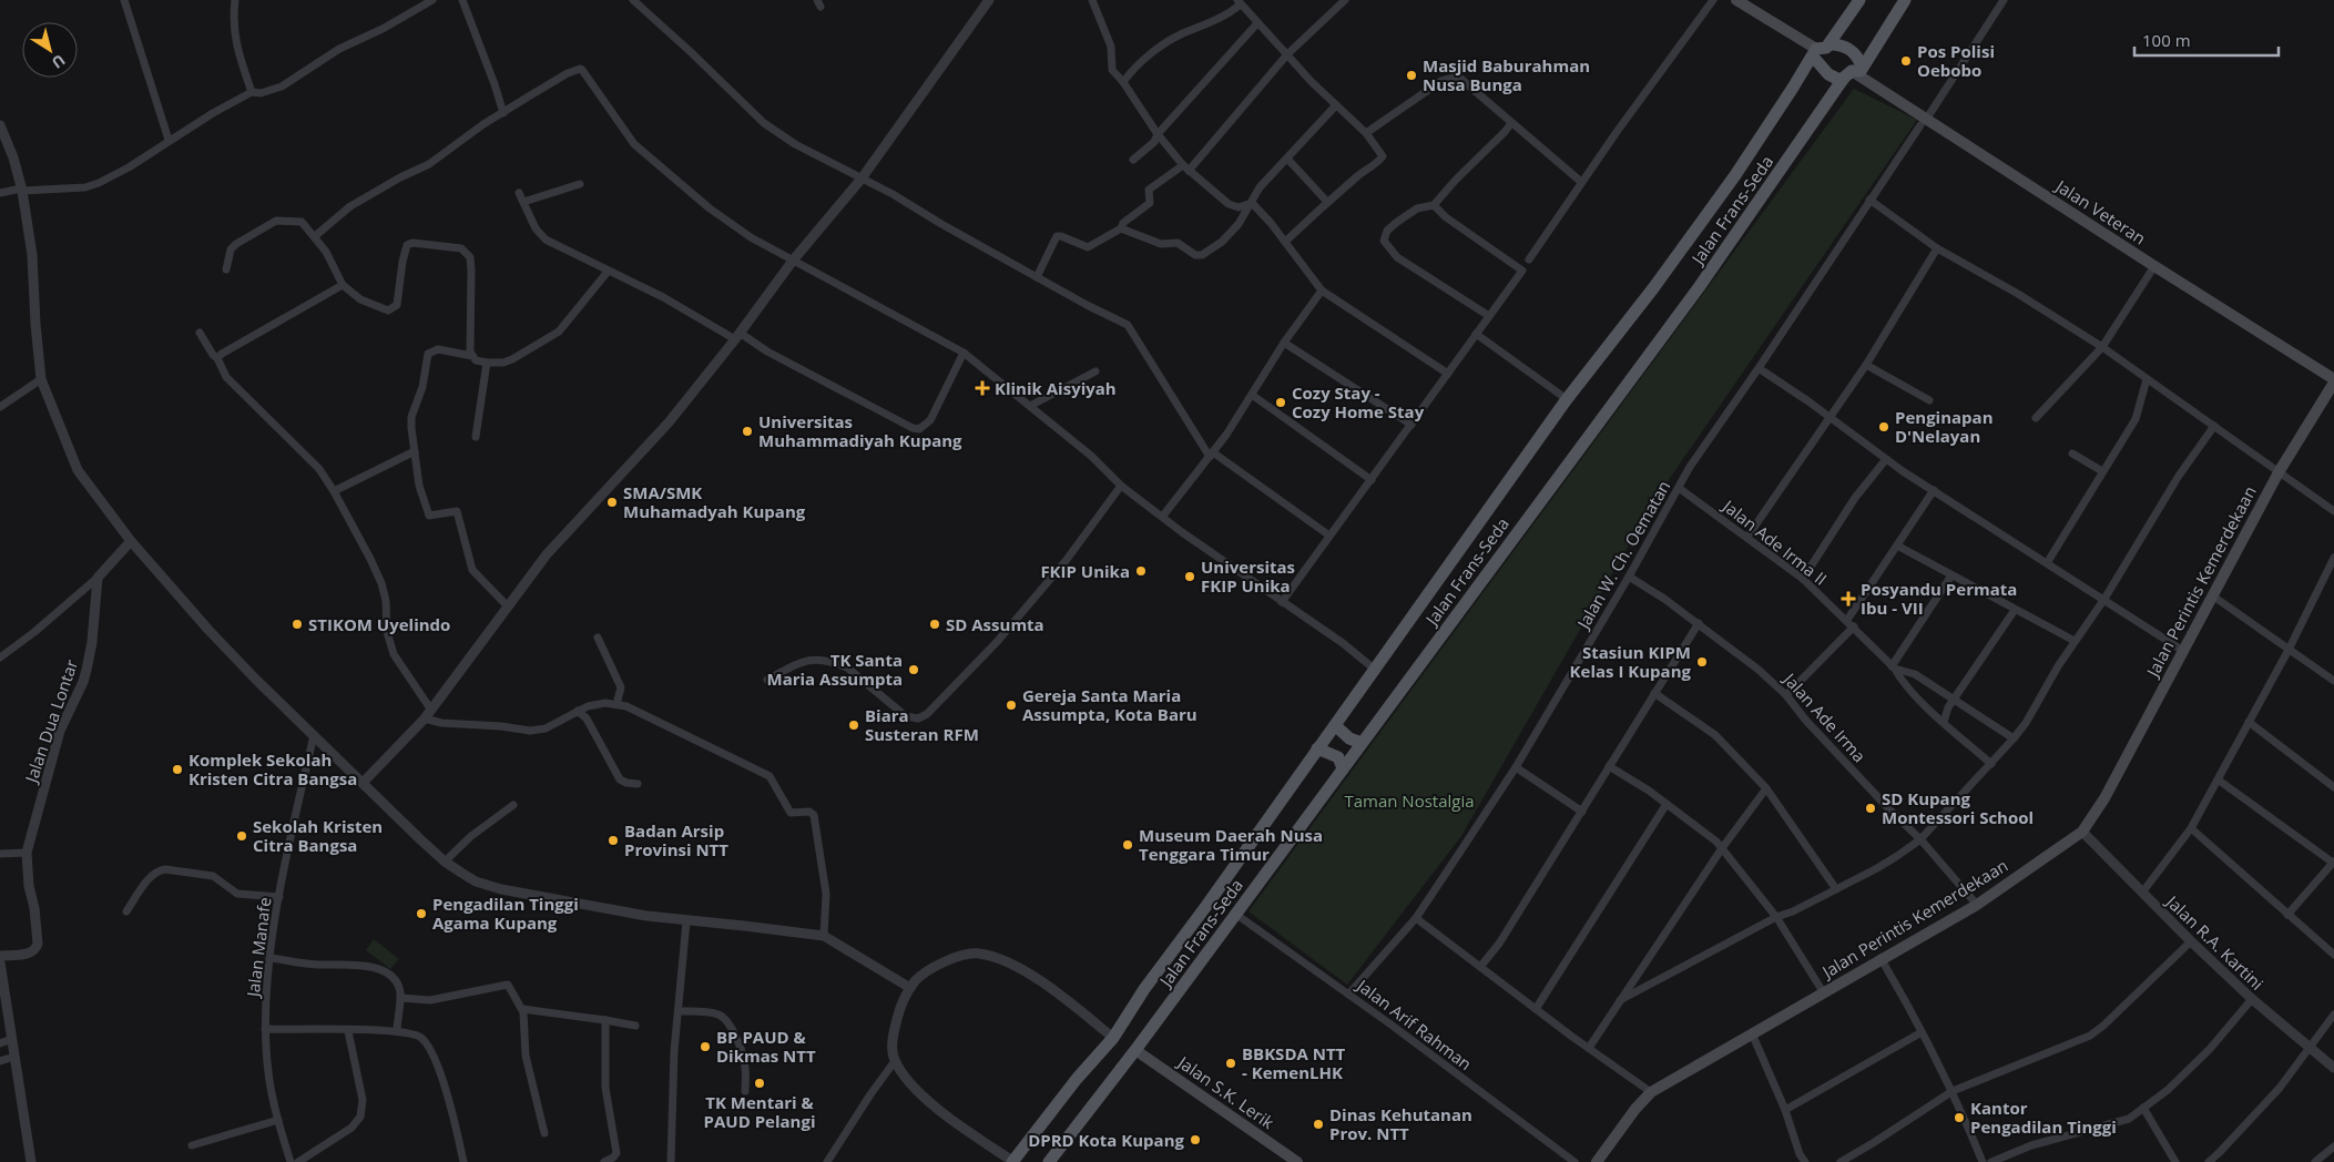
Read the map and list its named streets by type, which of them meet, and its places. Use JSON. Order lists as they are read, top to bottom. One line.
{"streets":{"main road":["Jalan Frans-Seda","Jalan Veteran","Jalan Perintis Kemerdekaan","Jalan S.K. Lerik"],"street":["Jalan Ade Irma II","Jalan W. Ch. Oematan","Jalan Ade Irma","Jalan Dua Lontar","Jalan R.A. Kartini","Jalan Manafe","Jalan Arif Rahman"]},"crossings":[["Jalan Frans-Seda","Jalan Veteran"],["Jalan Frans-Seda","Jalan Arif Rahman"],["Jalan Frans-Seda","Jalan S.K. Lerik"],["Jalan Veteran","Jalan W. Ch. Oematan"],["Jalan Veteran","Jalan Perintis Kemerdekaan"],["Jalan Ade Irma II","Jalan W. Ch. Oematan"],["Jalan W. Ch. Oematan","Jalan Ade Irma"],["Jalan W. Ch. Oematan","Jalan Arif Rahman"],["Jalan Perintis Kemerdekaan","Jalan Ade Irma"],["Jalan Perintis Kemerdekaan","Jalan R.A. Kartini"]],"parks":["Taman Nostalgia"],"places":{"other":["Pos Polisi Oebobo","Masjid Baburahman Nusa Bunga","Cozy Stay - Cozy Home Stay","Penginapan D'Nelayan","Universitas Muhammadiyah Kupang","SMA/SMK Muhamadyah Kupang","FKIP Unika","Universitas FKIP Unika","STIKOM Uyelindo","SD Assumta","Stasiun KIPM Kelas I Kupang","TK Santa Maria Assumpta","Gereja Santa Maria Assumpta, Kota Baru","Biara Susteran RFM","Komplek Sekolah Kristen Citra Bangsa","SD Kupang Montessori School","Sekolah Kristen Citra Bangsa","Badan Arsip Provinsi NTT","Museum Daerah Nusa Tenggara Timur","Pengadilan Tinggi Agama Kupang","BP PAUD & Dikmas NTT","BBKSDA NTT - KemenLHK","TK Mentari & PAUD Pelangi","Kantor Pengadilan Tinggi","Dinas Kehutanan Prov. NTT","DPRD Kota Kupang"],"health":["Klinik Aisyiyah","Posyandu Permata Ibu - VII"]},"scale_bar":"100 m","north":"bottom right"}
